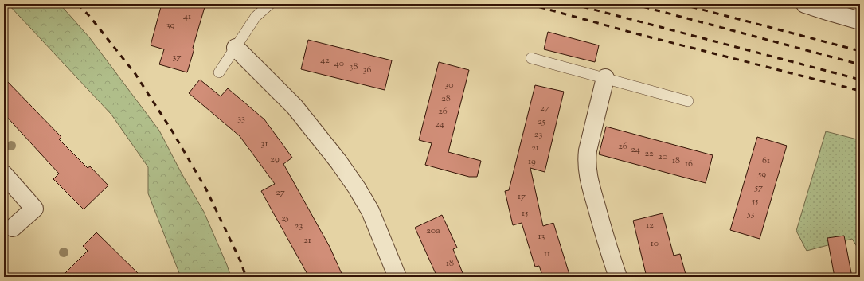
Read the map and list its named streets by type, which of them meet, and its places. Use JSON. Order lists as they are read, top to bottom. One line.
{"house_numbers":["41","39","37","42","40","38","36","30","28","27","26","33","25","24","23","31","26","21","24","22","20","29","18","61","19","16","59","57","27","17","55","15","53","25","12","23","20a","13","21","10","11","18"]}
